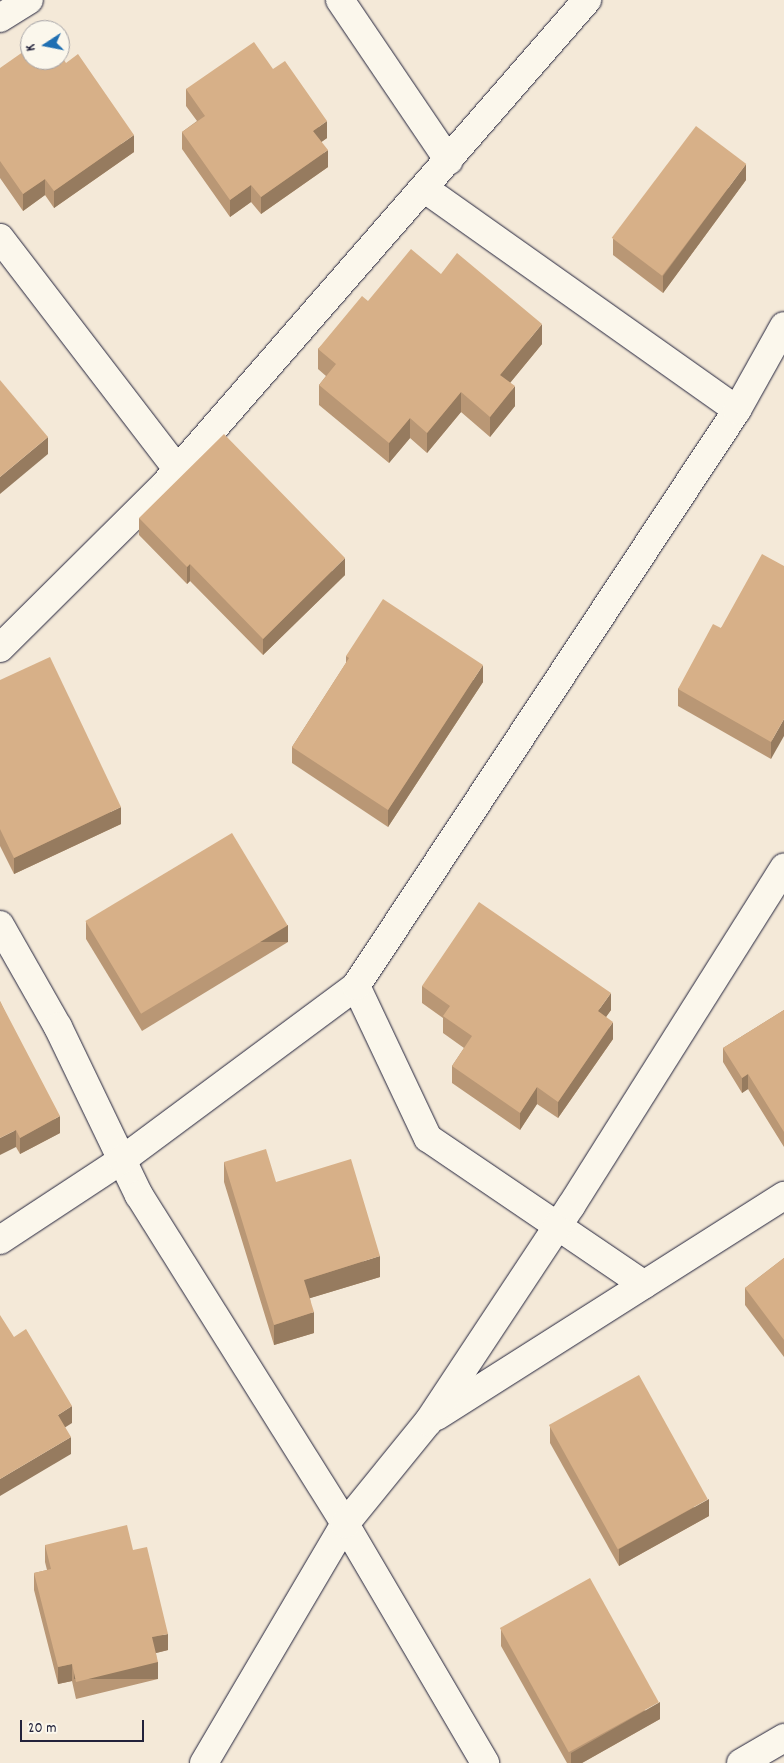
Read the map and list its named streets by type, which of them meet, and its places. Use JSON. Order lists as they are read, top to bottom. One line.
{"scale_bar":"20 m","north":"left"}
